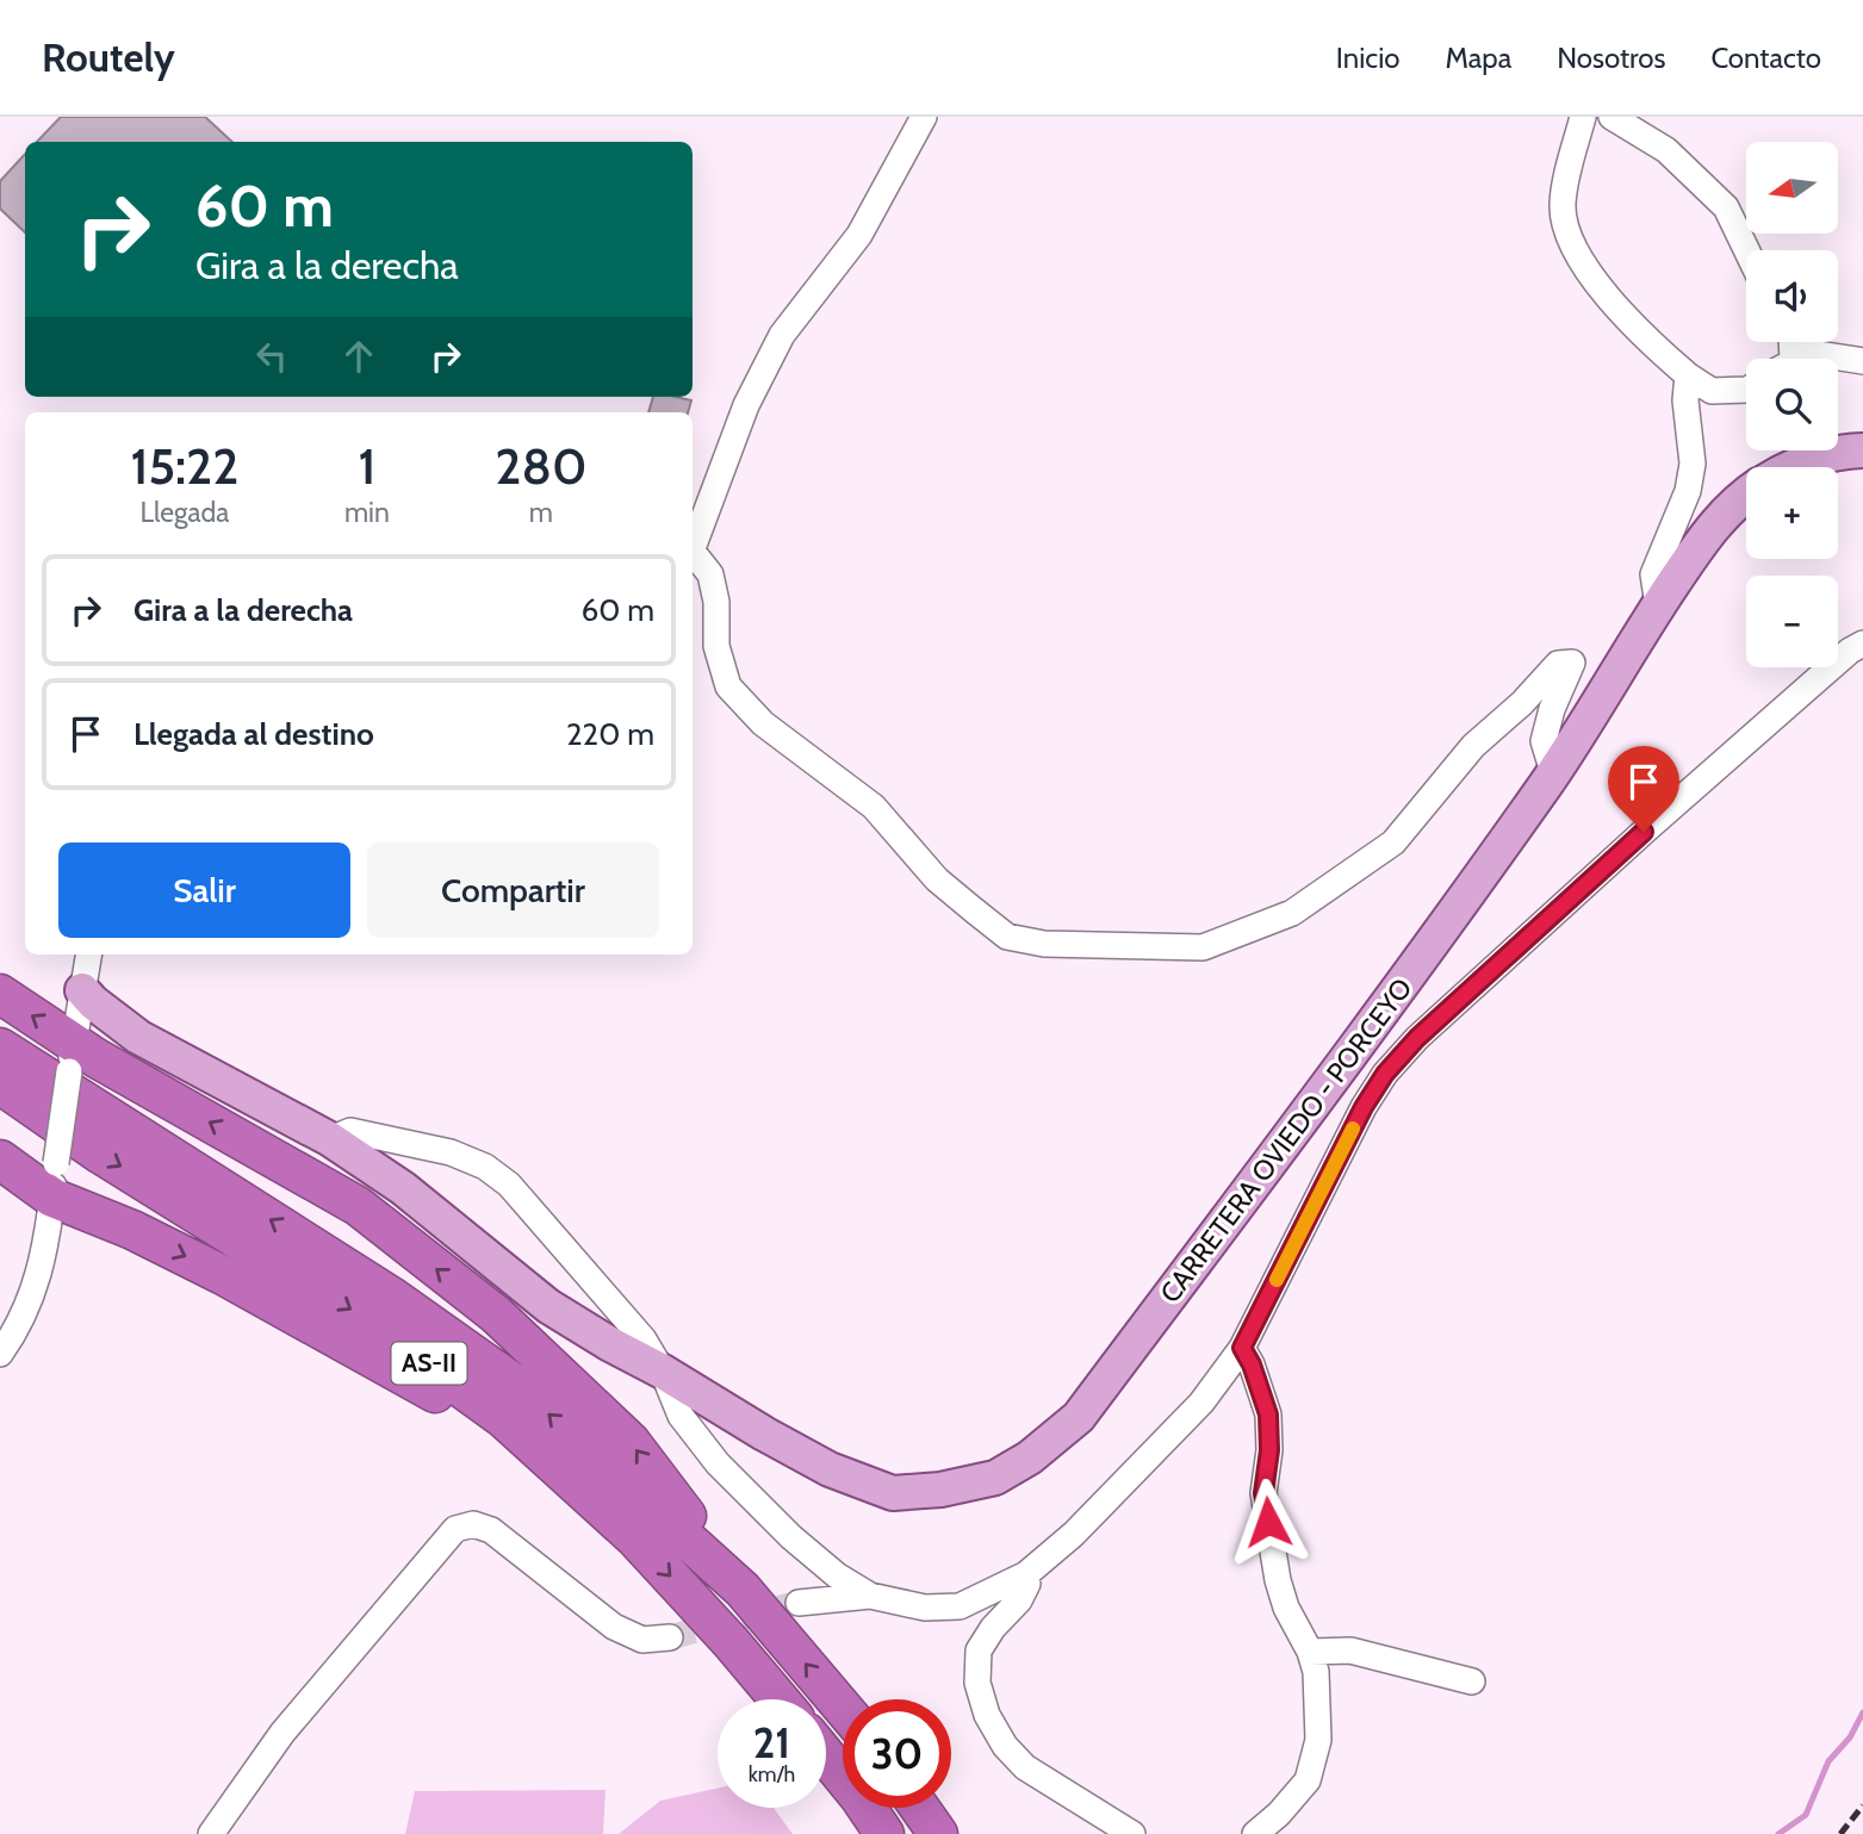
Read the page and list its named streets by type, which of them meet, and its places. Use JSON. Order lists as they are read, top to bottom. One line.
{"streets":{"highway":["AS-II"],"main road":["CARRETERA OVIEDO - PORCEYO"]},"north":"left","page":{"header":"Routely","nav":["Inicio","Mapa","Nosotros","Contacto"],"map_buttons":["+","−"],"turn":["60 m","Gira a la derecha"],"eta":["15:22","Llegada","1","min","280","m"],"list":[{"name":"Gira a la derecha","value":"60 m"},{"name":"Llegada al destino","value":"220 m"}],"buttons":["Salir","Compartir"],"speed":"21 km/h","limit":"30"}}
